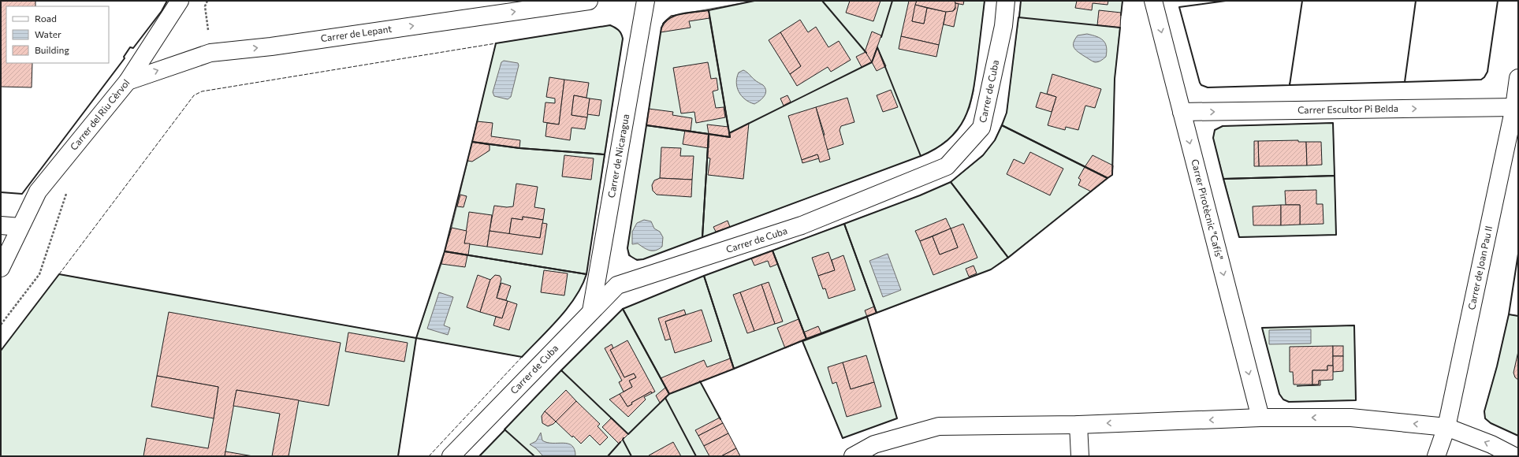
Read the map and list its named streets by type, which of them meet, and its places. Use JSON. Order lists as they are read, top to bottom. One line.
{"streets":{"street":["Carrer de Lepant","Carrer de Cuba","Carrer Escultor Pi Belda","Carrer del Riu Cèrvol","Carrer de Nicaragua","Carrer Pirotècnic \"Cafís\"","Carrer de Joan Pau II"]},"crossings":[["Carrer de Lepant","Carrer del Riu Cèrvol"],["Carrer de Cuba","Carrer de Nicaragua"],["Carrer Escultor Pi Belda","Carrer Pirotècnic \"Cafís\""],["Carrer Escultor Pi Belda","Carrer de Joan Pau II"]],"one_way":["Carrer de Lepant","Carrer Escultor Pi Belda","Carrer Pirotècnic \"Cafís\""],"legend":["Road","Water","Building"]}
